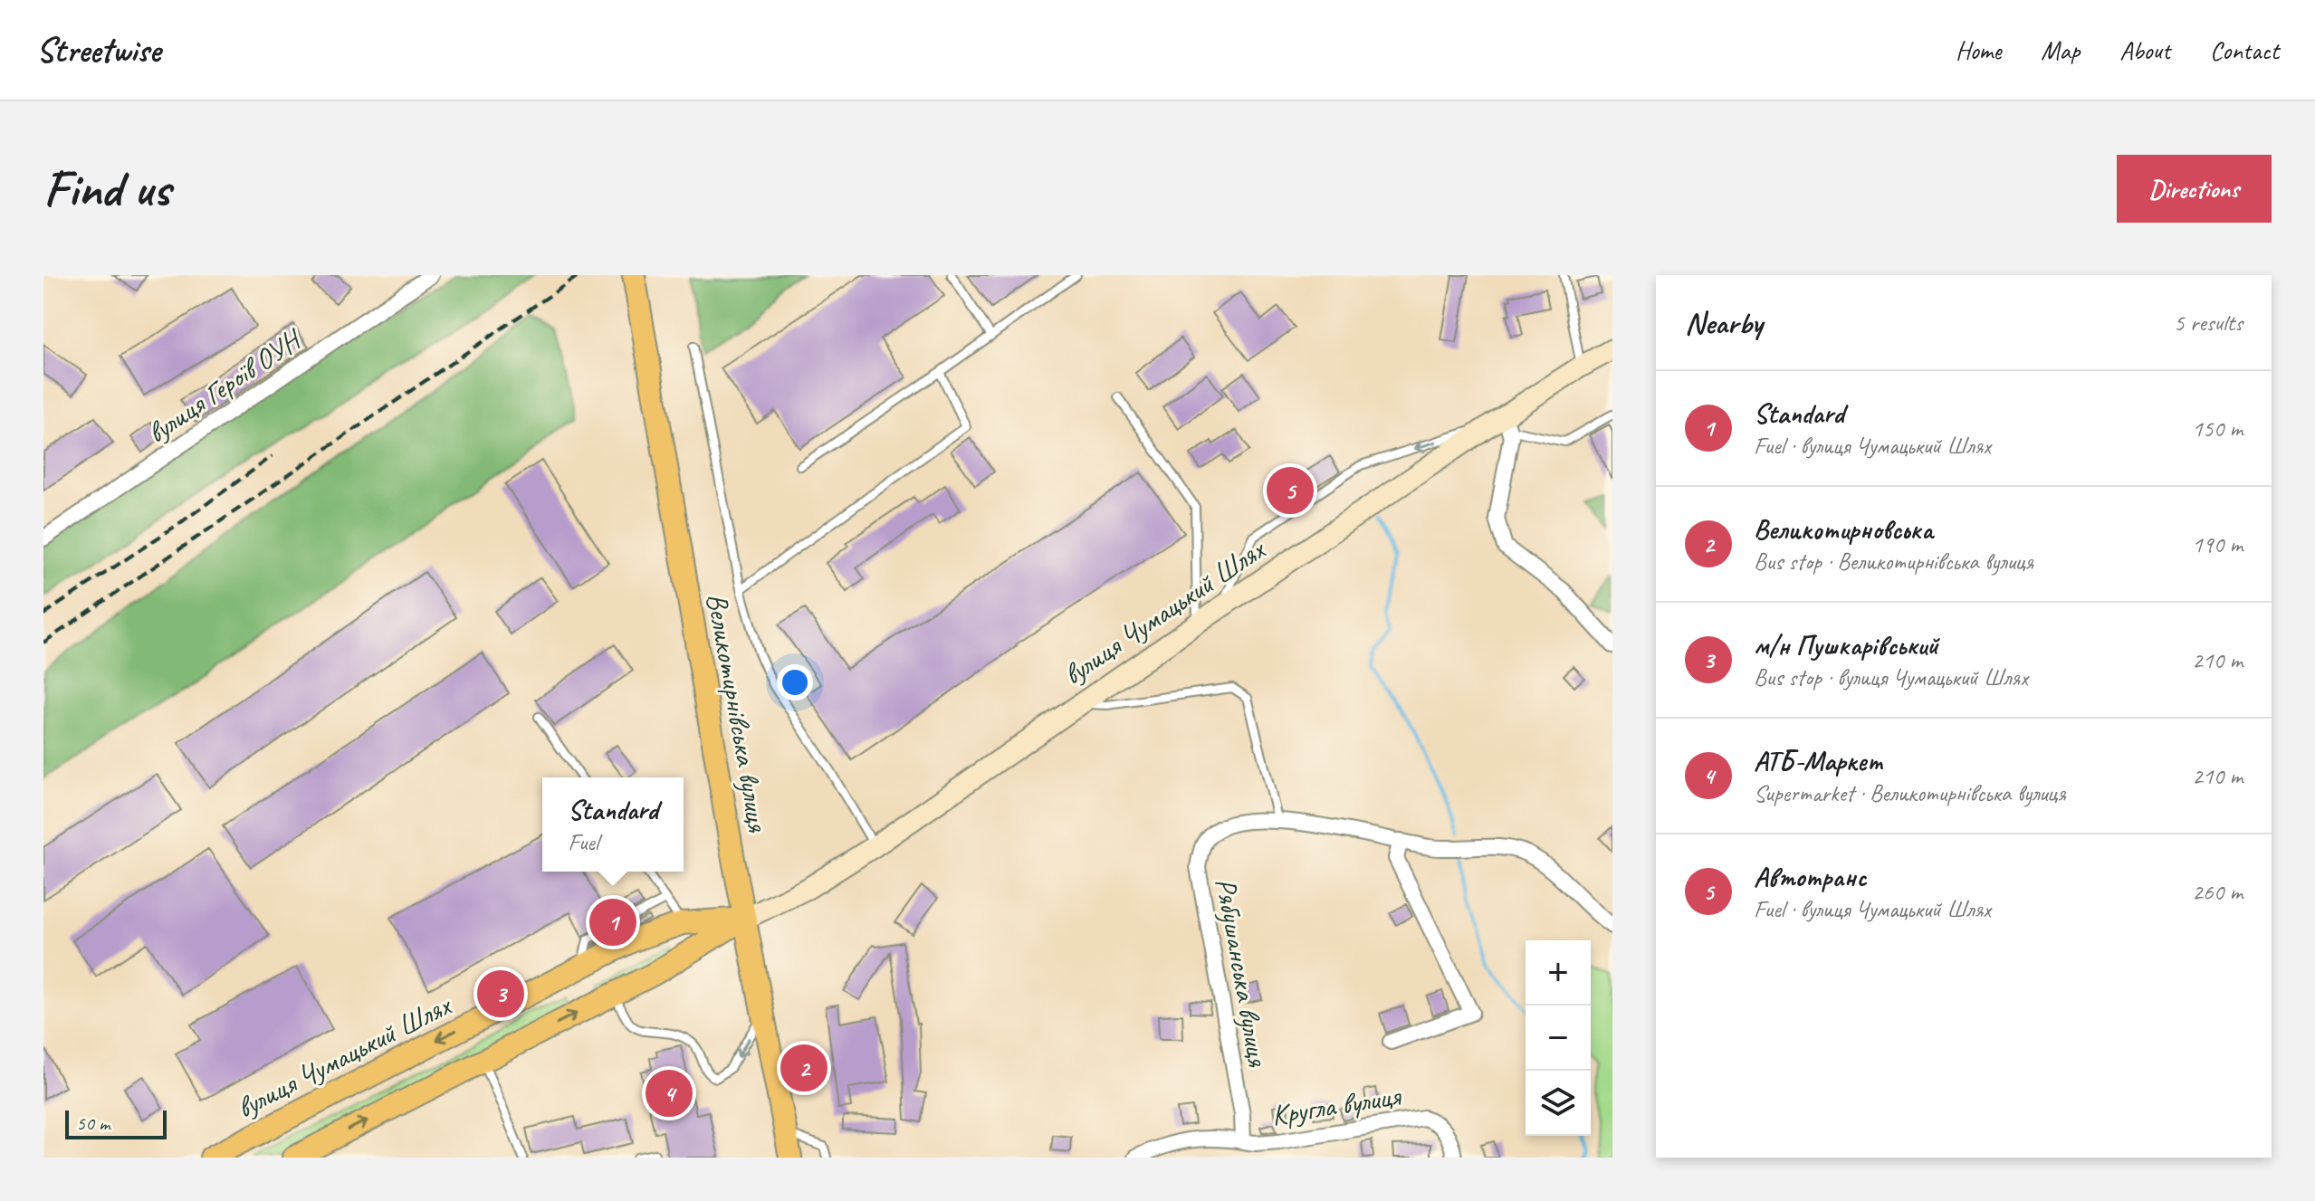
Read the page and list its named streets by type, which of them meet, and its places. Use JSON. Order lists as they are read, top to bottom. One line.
{"streets":{"main road":["вулиця Чумацький Шлях","Великотирнівська вулиця"],"street":["вулиця Героїв ОУН","Рябушанська вулиця","Кругла вулиця"]},"crossings":[["вулиця Чумацький Шлях","Великотирнівська вулиця"],["Рябушанська вулиця","Кругла вулиця"]],"scale_bar":"50 m","page":{"header":"Streetwise","nav":["Home","Map","About","Contact"],"buttons":"Directions","title":"Find us","heading":["Nearby","5 results"],"list":[{"mark":"1","name":"Standard","note":"Fuel · вулиця Чумацький Шлях","value":"150 m"},{"mark":"2","name":"Великотирновська","note":"Bus stop · Великотирнівська вулиця","value":"190 m"},{"mark":"3","name":"м/н Пушкарівський","note":"Bus stop · вулиця Чумацький Шлях","value":"210 m"},{"mark":"4","name":"АТБ-Маркет","note":"Supermarket · Великотирнівська вулиця","value":"210 m"},{"mark":"5","name":"Автотранс","note":"Fuel · вулиця Чумацький Шлях","value":"260 m"}],"pins":["5","1","3","2","4"],"popup":["Standard","Fuel"],"map_buttons":["+","−"],"scale":"50 m"}}
